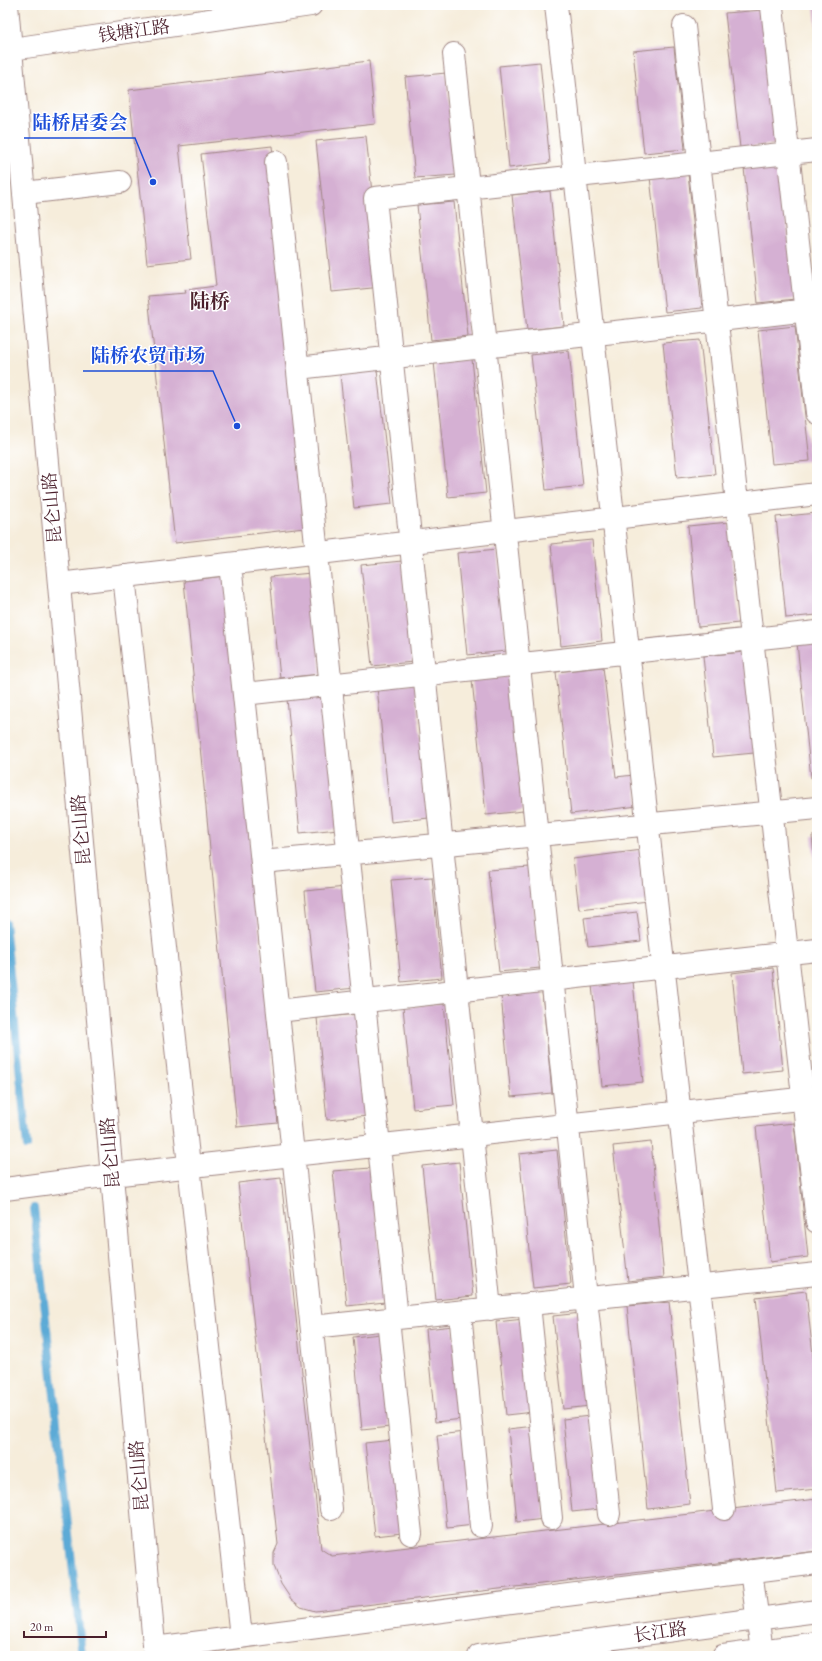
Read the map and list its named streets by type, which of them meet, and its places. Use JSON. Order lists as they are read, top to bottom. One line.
{"streets":{"street":["钱塘江路","昆仑山路","长江路"]},"crossings":[["钱塘江路","昆仑山路"]],"districts":["陆桥"],"places":["陆桥居委会","陆桥农贸市场"],"scale_bar":"20 m"}
